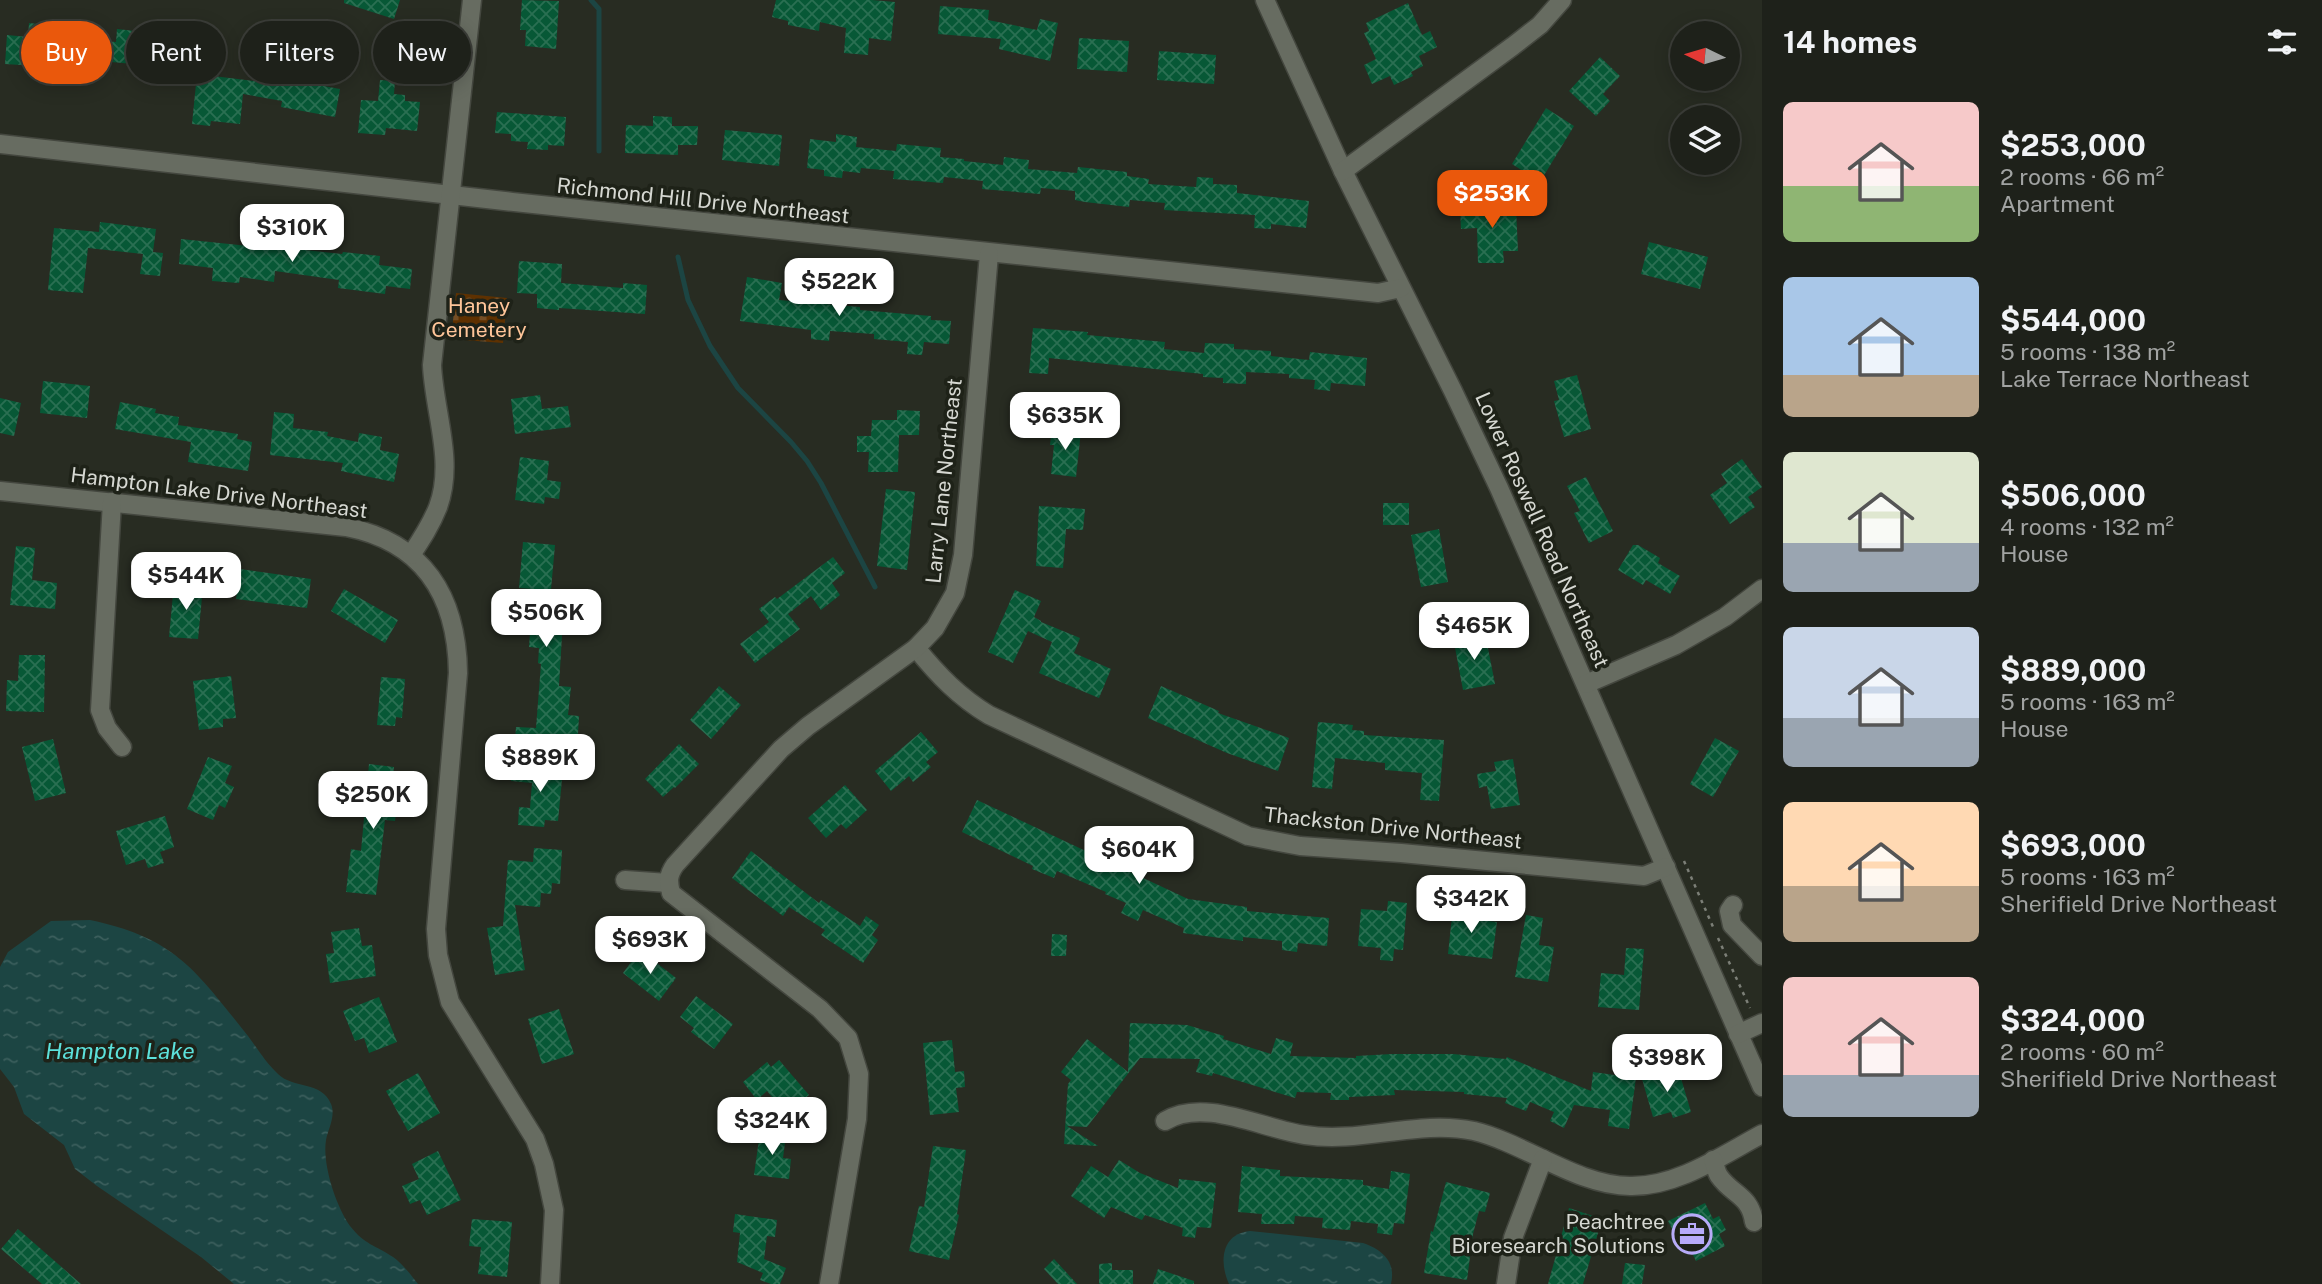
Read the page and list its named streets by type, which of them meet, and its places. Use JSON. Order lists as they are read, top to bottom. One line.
{"streets":{"street":["Richmond Hill Drive Northeast","Larry Lane Northeast","Hampton Lake Drive Northeast","Lower Roswell Road Northeast","Thackston Drive Northeast"]},"crossings":[["Richmond Hill Drive Northeast","Larry Lane Northeast"],["Richmond Hill Drive Northeast","Lower Roswell Road Northeast"],["Larry Lane Northeast","Thackston Drive Northeast"],["Lower Roswell Road Northeast","Thackston Drive Northeast"]],"water":["Hampton Lake"],"parks":["Haney Cemetery"],"places":{"office":["Peachtree Bioresearch Solutions"]},"north":"left","page":{"heading":"14 homes","chip":["Buy","Rent","Filters","New"],"list":[{"name":"$253,000","note":"2 rooms · 66 m² · Apartment"},{"name":"$544,000","note":"5 rooms · 138 m² · Lake Terrace Northeast"},{"name":"$506,000","note":"4 rooms · 132 m² · House"},{"name":"$889,000","note":"5 rooms · 163 m² · House"},{"name":"$693,000","note":"5 rooms · 163 m² · Sherifield Drive Northeast"},{"name":"$324,000","note":"2 rooms · 60 m² · Sherifield Drive Northeast"}],"price":["$253K","$310K","$522K","$635K","$544K","$506K","$465K","$889K","$250K","$604K","$342K","$693K","$398K","$324K"]}}
